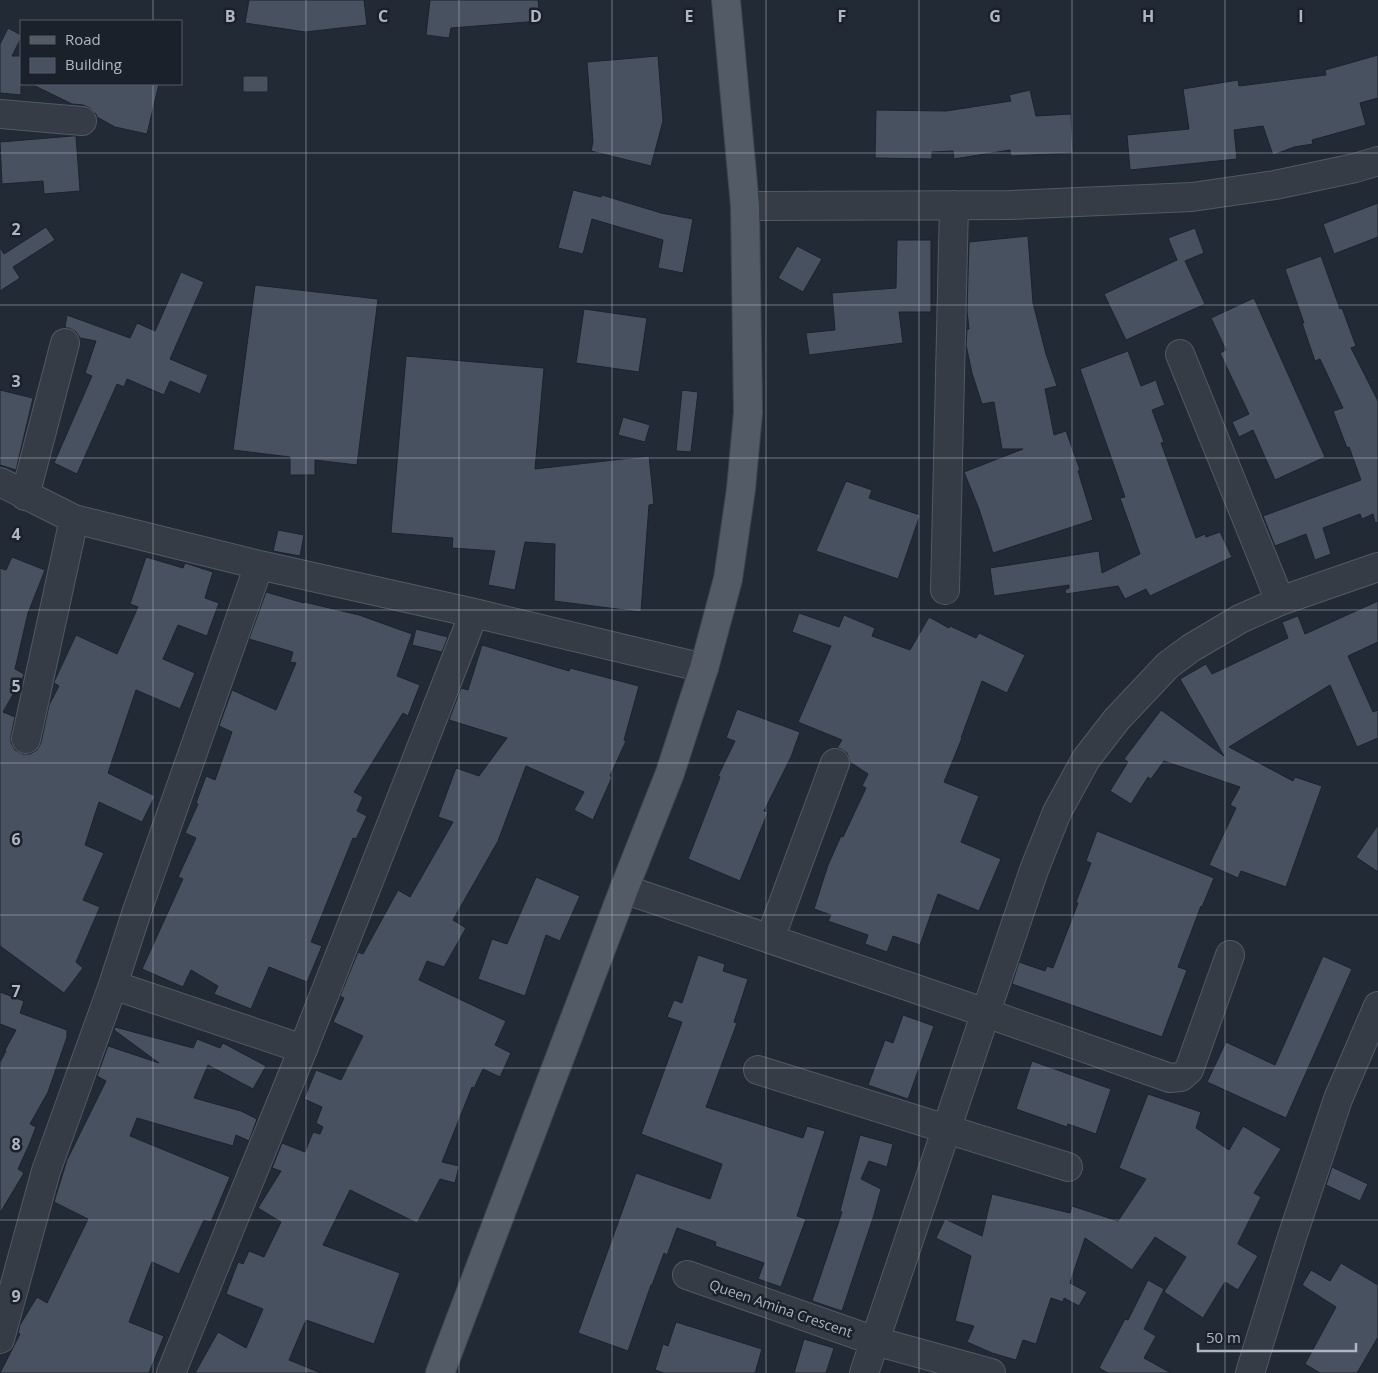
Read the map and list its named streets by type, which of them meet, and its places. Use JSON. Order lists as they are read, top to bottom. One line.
{"streets":{"street":["Queen Amina Crescent"]},"legend":["Road","Building"],"scale_bar":"50 m","grid":{"columns":["B","C","D","E","F","G","H","I"],"rows":["2","3","4","5","6","7","8","9"]}}
